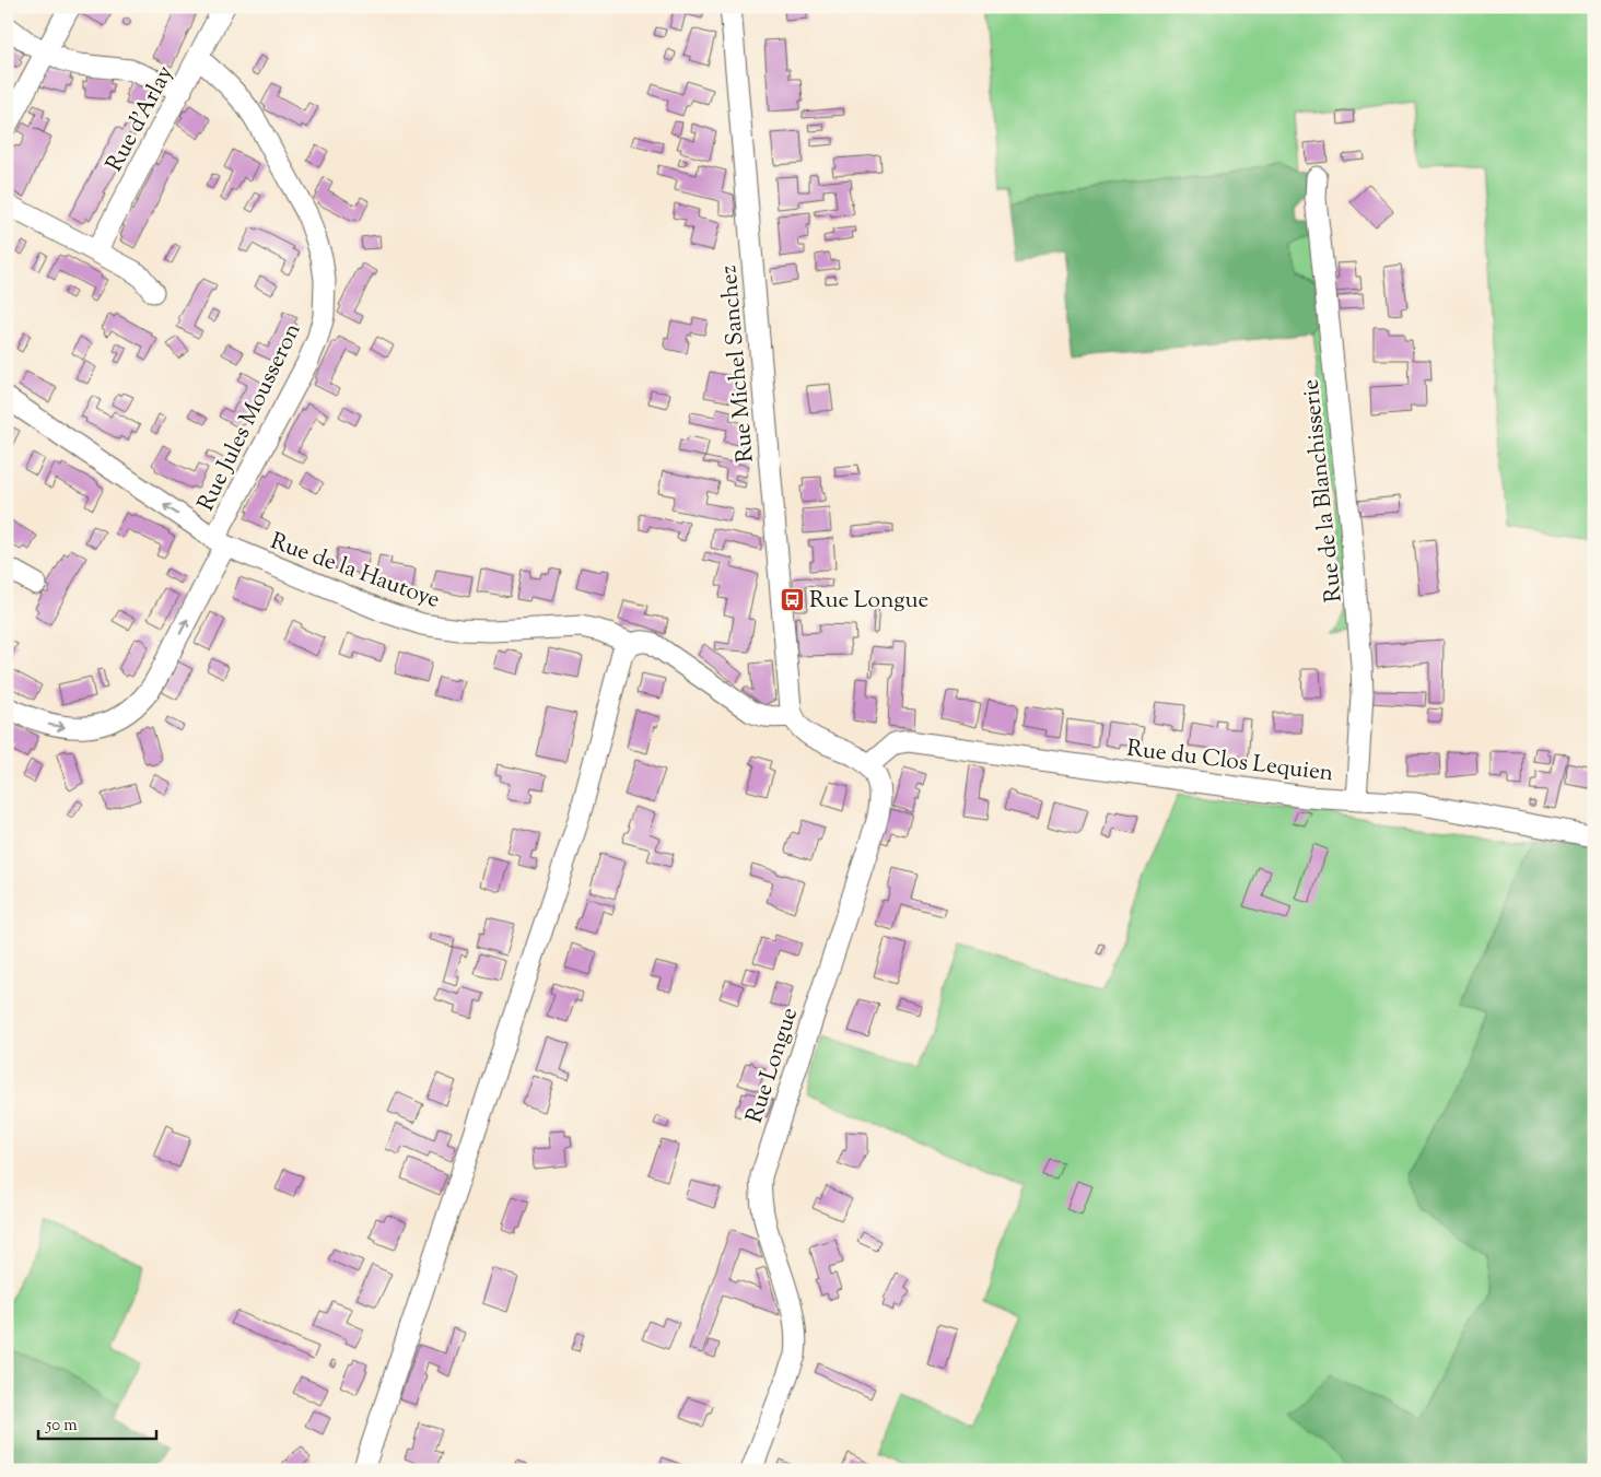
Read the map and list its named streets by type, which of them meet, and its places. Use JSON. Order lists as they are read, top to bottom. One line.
{"streets":{"street":["Rue d'Arlay","Rue Michel Sanchez","Rue Jules Mousseron","Rue de la Blanchisserie","Rue de la Hautoye","Rue du Clos Lequien","Rue Longue"]},"crossings":[["Rue d'Arlay","Rue Jules Mousseron"],["Rue Jules Mousseron","Rue de la Hautoye"],["Rue de la Blanchisserie","Rue du Clos Lequien"],["Rue du Clos Lequien","Rue Longue"]],"places":{"bus stop":["Rue Longue"]},"scale_bar":"50 m"}
